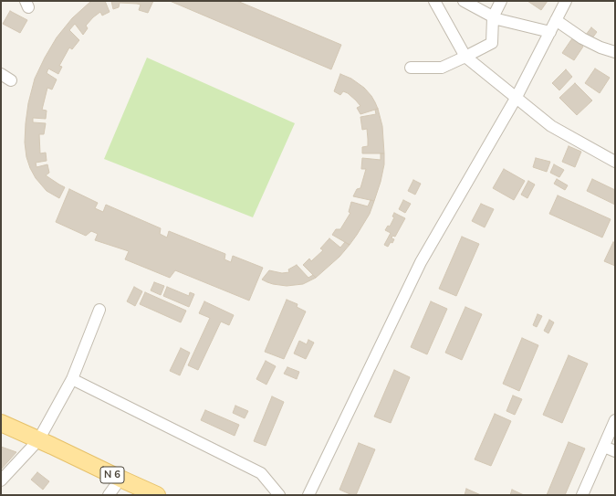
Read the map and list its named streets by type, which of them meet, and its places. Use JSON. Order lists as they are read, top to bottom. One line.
{"streets":{"main road":["N 6"]}}
